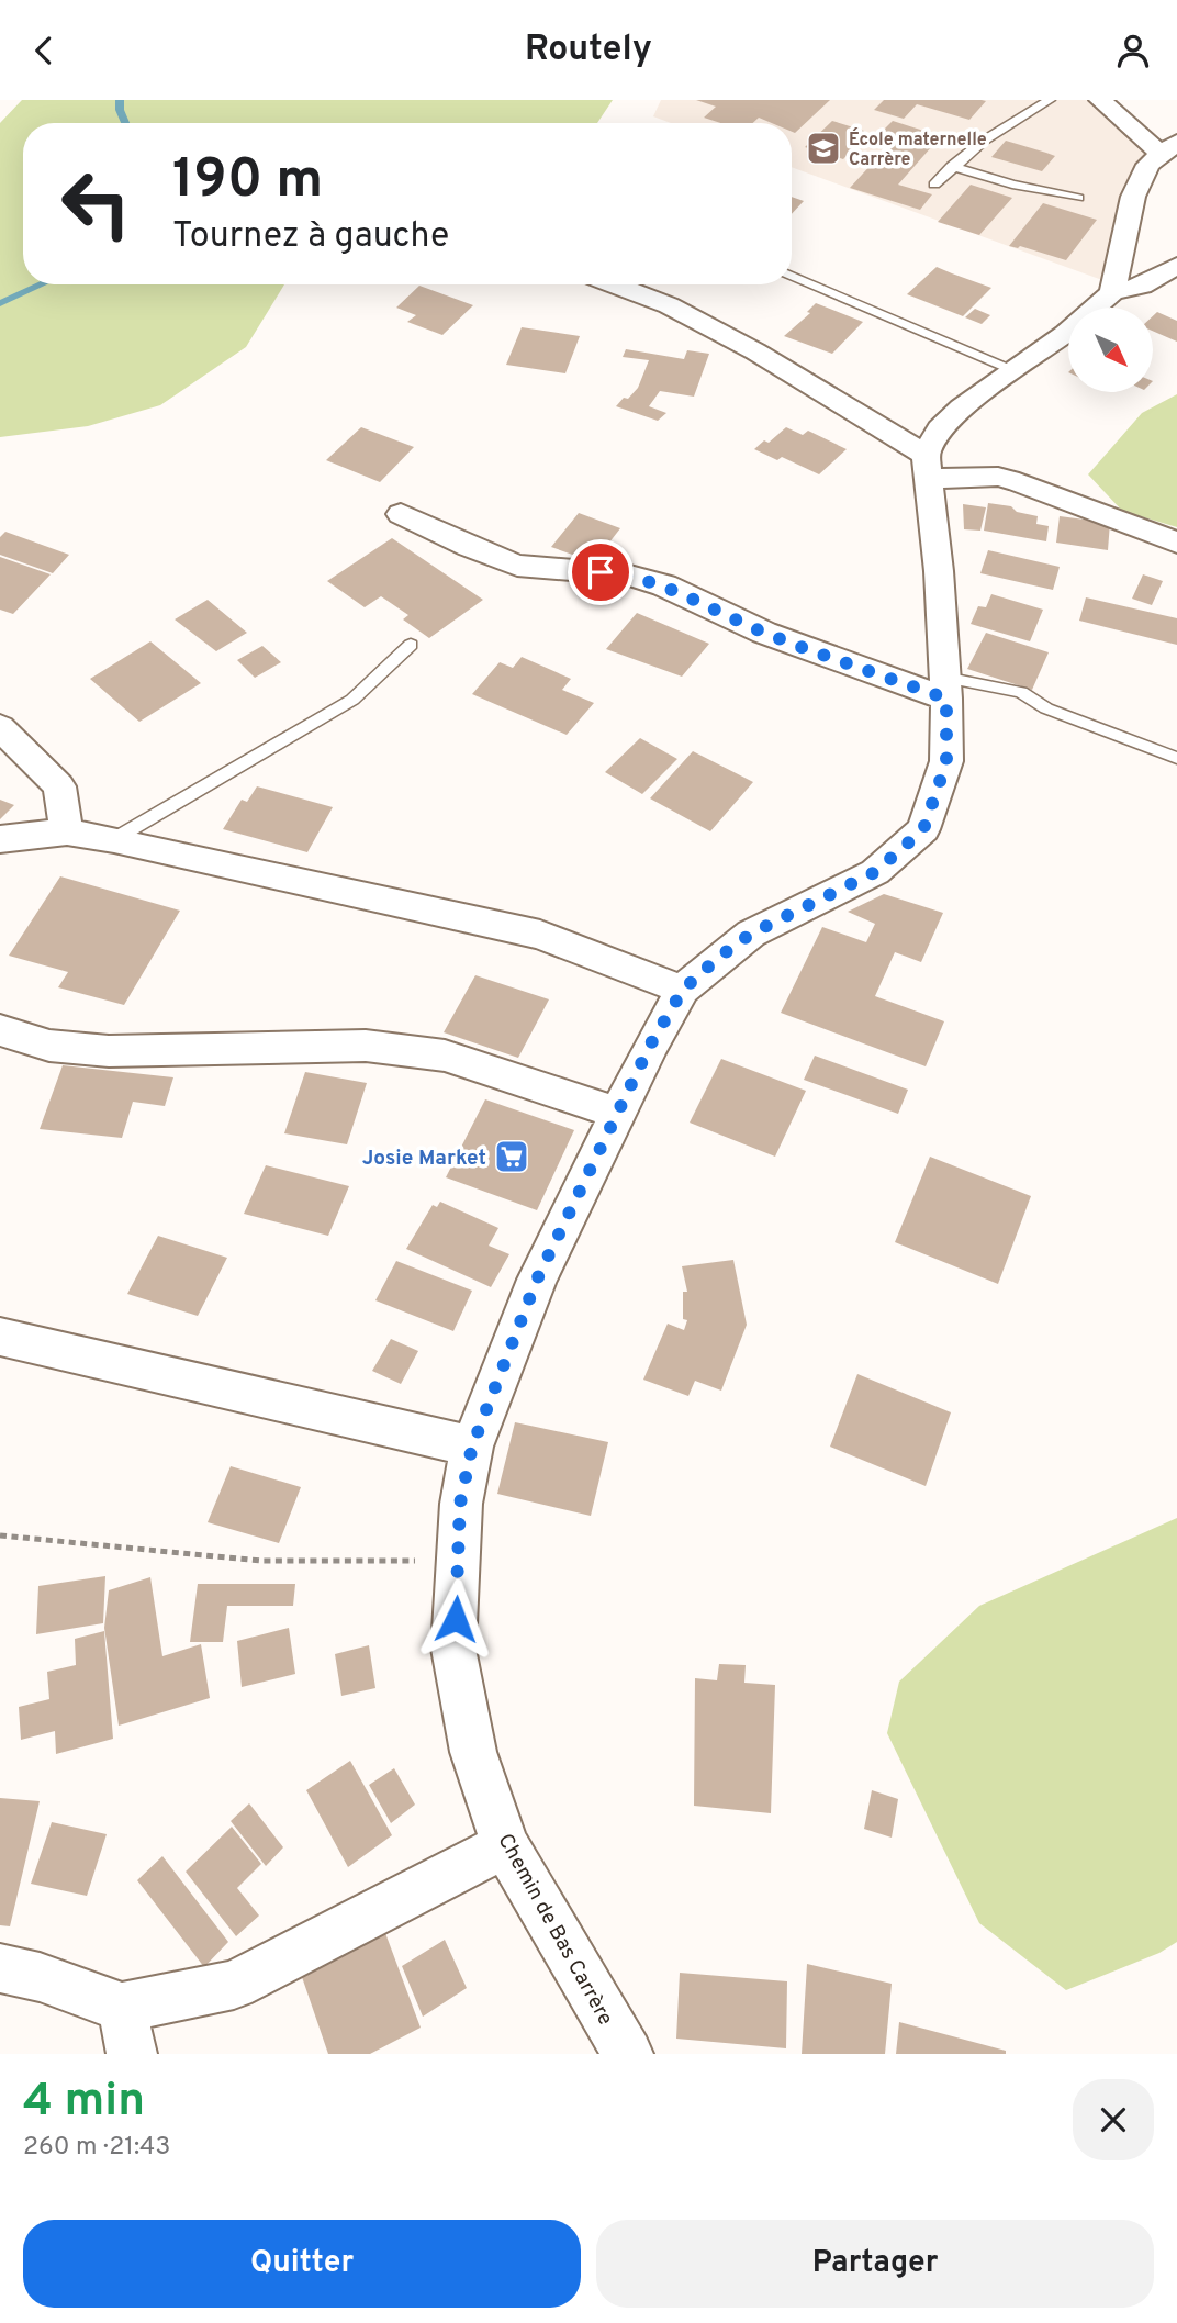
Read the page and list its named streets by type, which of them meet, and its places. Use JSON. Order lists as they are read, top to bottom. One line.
{"streets":{"street":["Chemin de Bas Carrère"]},"places":{"school or university":["École maternelle Carrère"],"supermarket":["Josie Market"]},"north":"bottom right","page":{"header":"Routely","turn":["190 m","Tournez à gauche"],"heading":["4 min","260 m · 21:43"],"buttons":["Quitter","Partager"]}}
